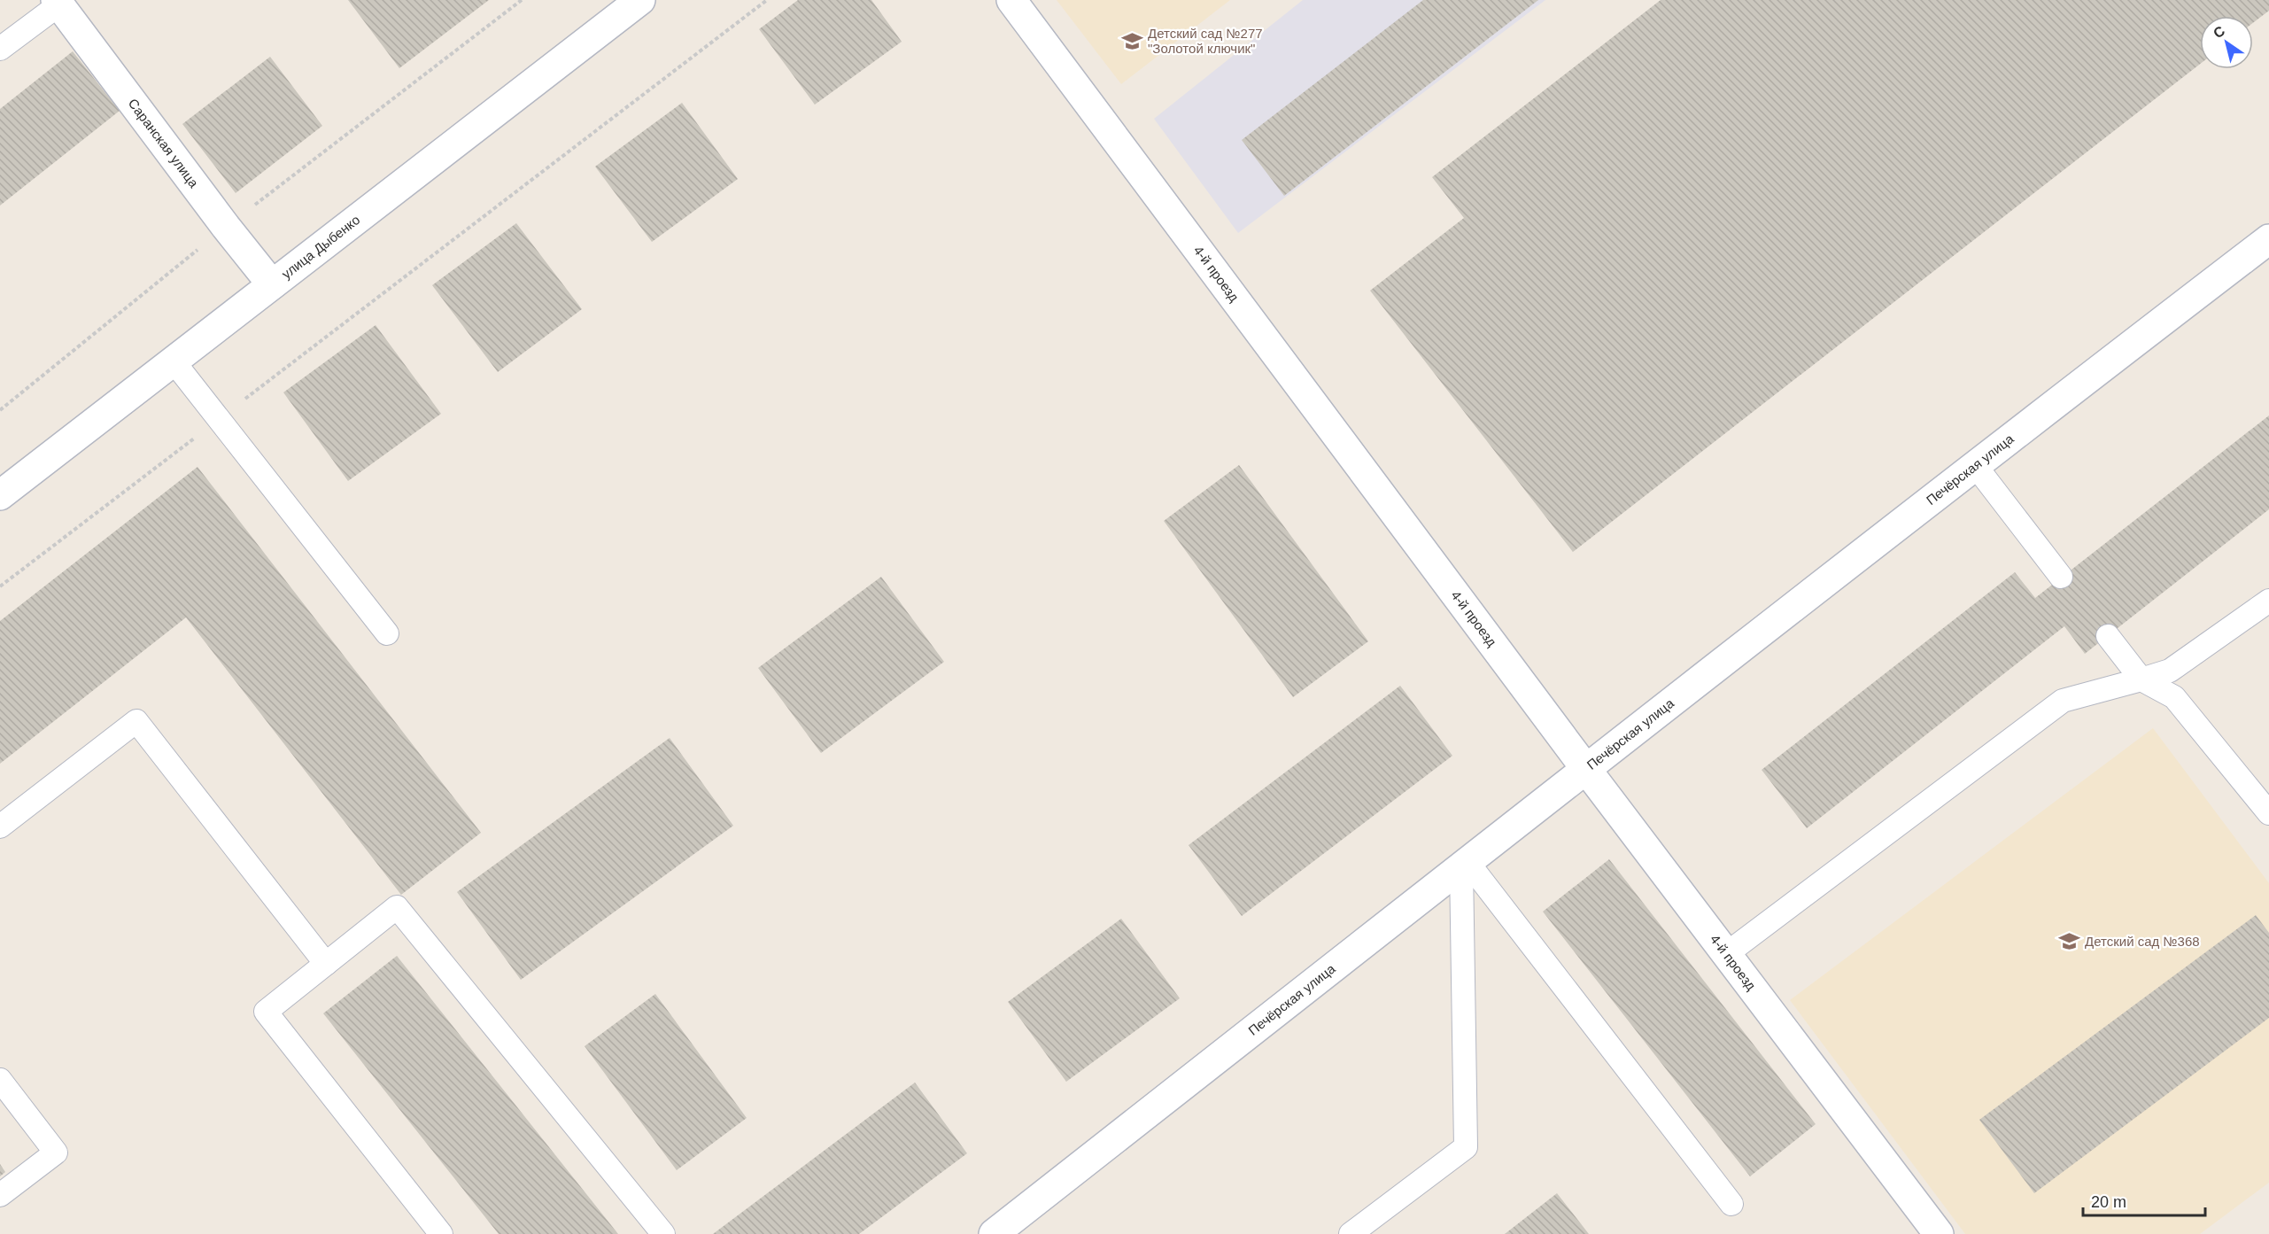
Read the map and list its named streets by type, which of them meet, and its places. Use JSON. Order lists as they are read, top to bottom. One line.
{"streets":{"street":["Саранская улица","улица Дыбенко","4-й проезд","Печёрская улица"]},"crossings":[["Саранская улица","улица Дыбенко"],["4-й проезд","Печёрская улица"]],"places":{"school or university":["Детский сад №277 \"Золотой ключик\"","Детский сад №368"]},"scale_bar":"20 m","north":"top left"}
